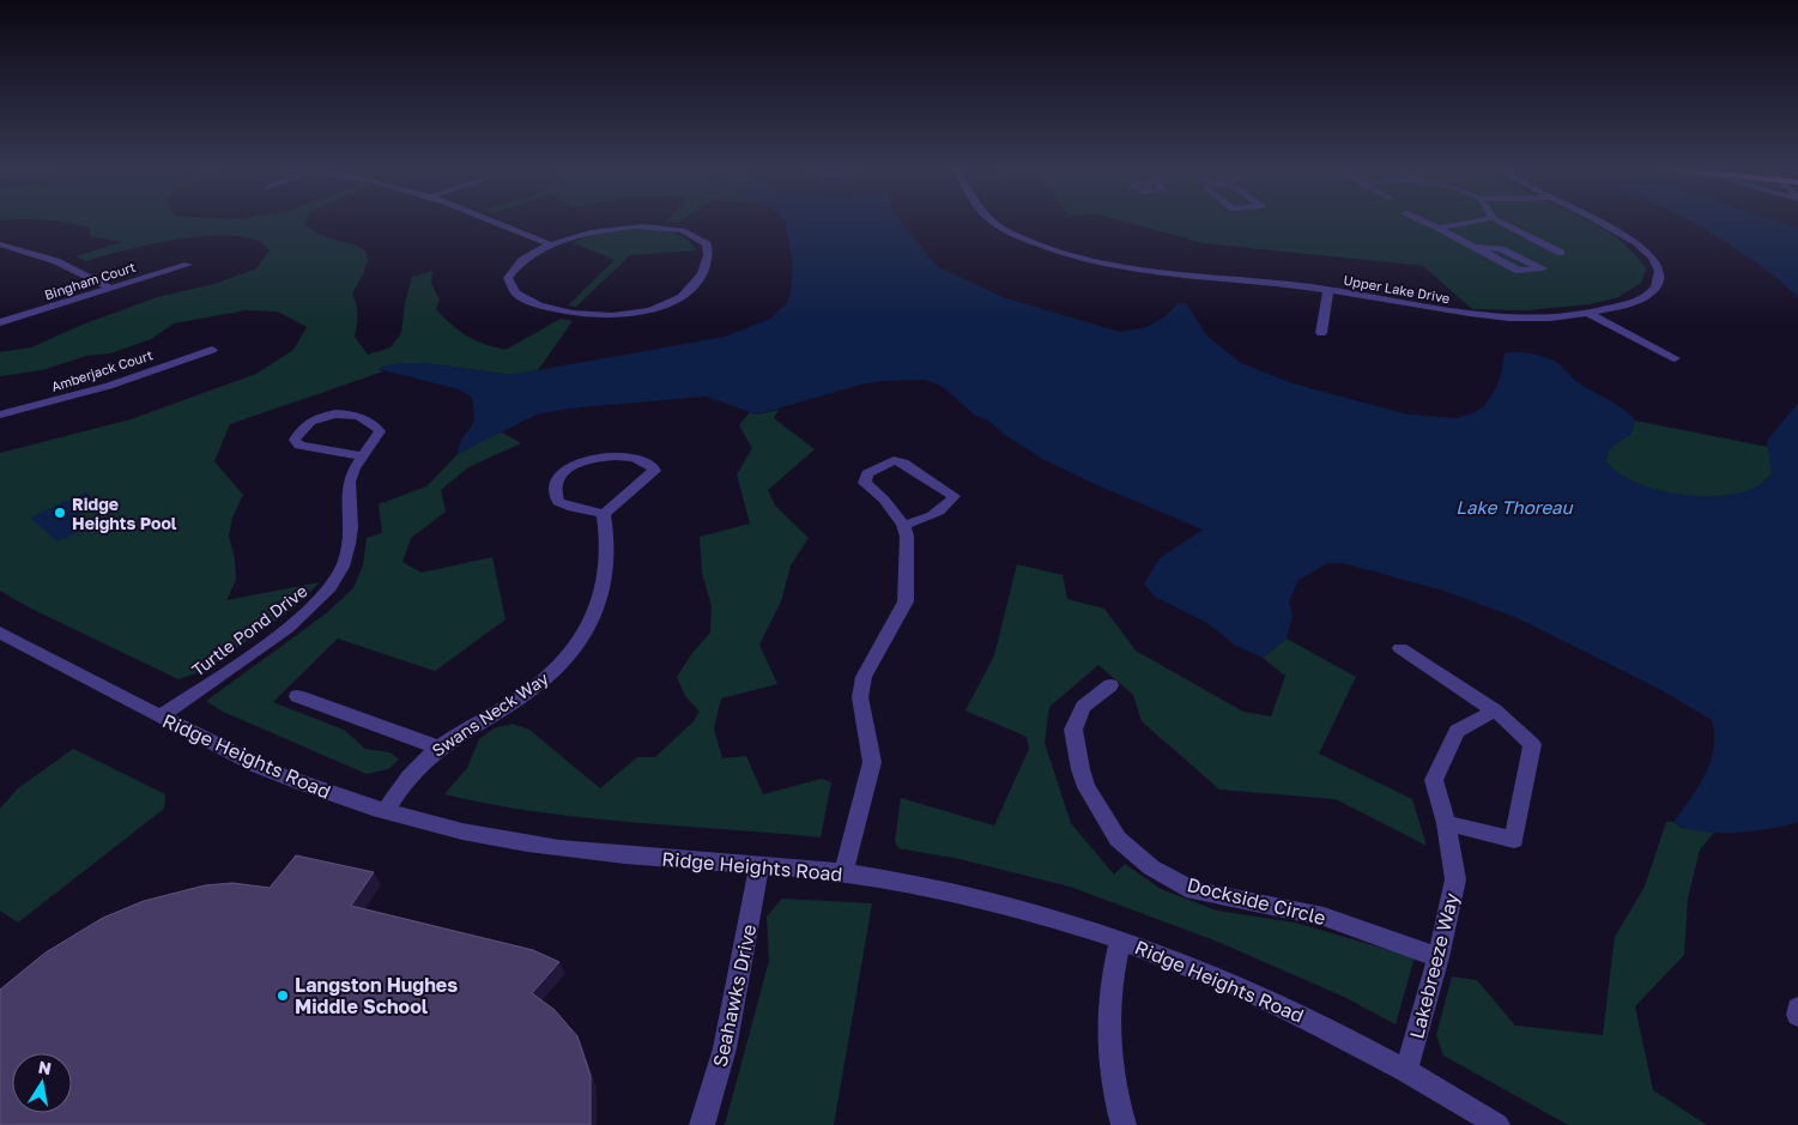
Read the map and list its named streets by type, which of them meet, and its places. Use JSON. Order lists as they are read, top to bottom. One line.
{"streets":{"street":["Bingham Court","Upper Lake Drive","Amberjack Court","Turtle Pond Drive","Swans Neck Way","Ridge Heights Road","Dockside Circle","Lakebreeze Way","Seahawks Drive"]},"crossings":[["Turtle Pond Drive","Ridge Heights Road"],["Swans Neck Way","Ridge Heights Road"],["Ridge Heights Road","Lakebreeze Way"],["Ridge Heights Road","Seahawks Drive"],["Dockside Circle","Lakebreeze Way"]],"water":["Lake Thoreau"],"places":["Ridge Heights Pool","Langston Hughes Middle School"],"north":"top"}
